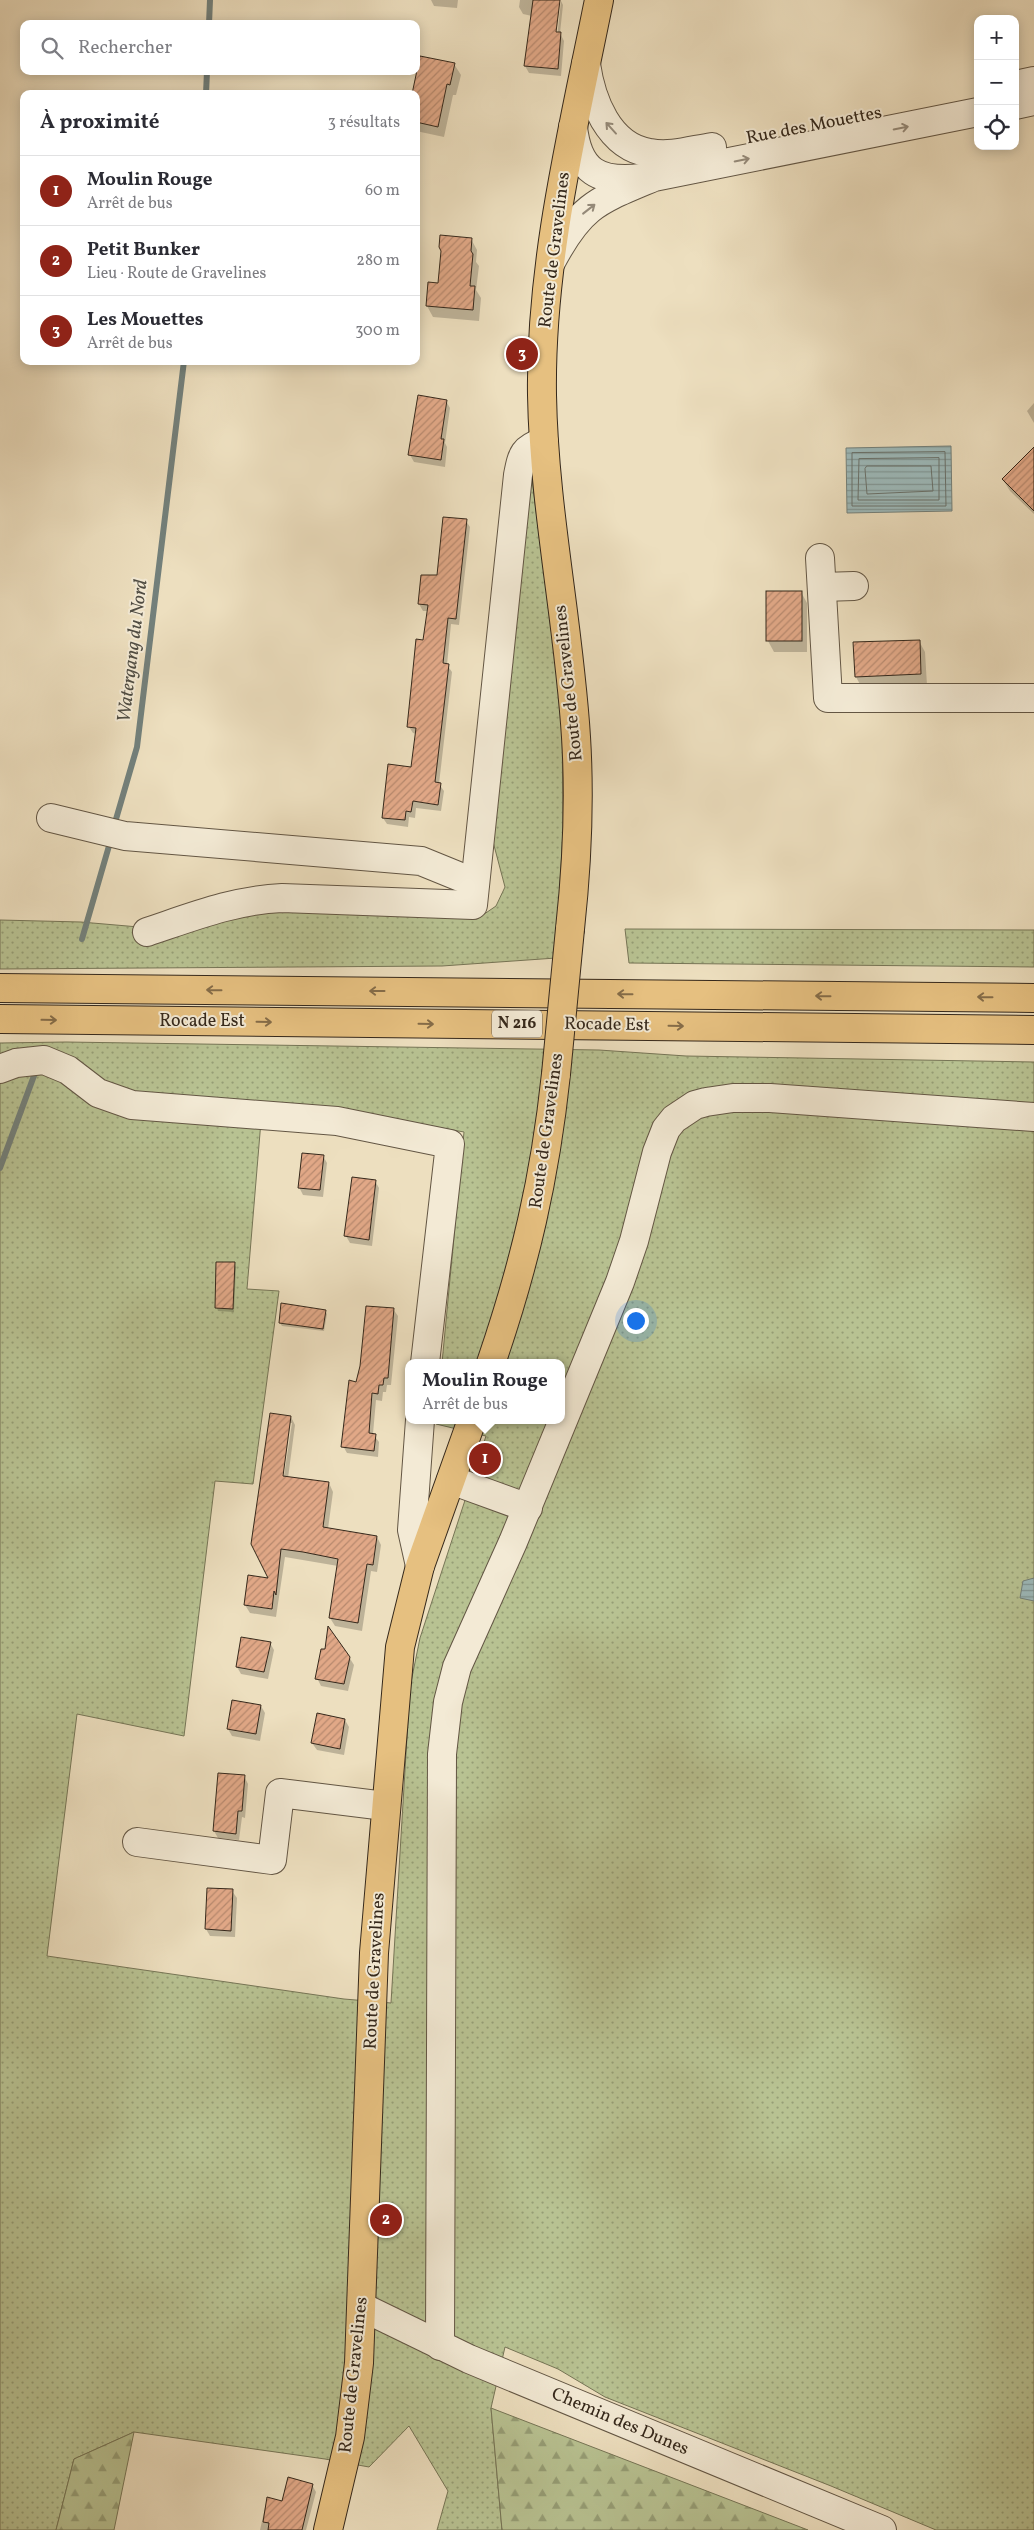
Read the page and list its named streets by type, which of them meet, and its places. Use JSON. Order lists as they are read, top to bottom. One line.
{"streets":{"main road":["Route de Gravelines","Rocade Est","N 216"],"street":["Rue des Mouettes","Chemin des Dunes"]},"crossings":[["Rue des Mouettes","Route de Gravelines"],["Route de Gravelines","Chemin des Dunes"]],"water":["Watergang du Nord"],"page":{"map_buttons":["+","−"],"search":"Rechercher","heading":["À proximité","3 résultats"],"list":[{"mark":"1","name":"Moulin Rouge","note":"Arrêt de bus","value":"60 m"},{"mark":"2","name":"Petit Bunker","note":"Lieu · Route de Gravelines","value":"280 m"},{"mark":"3","name":"Les Mouettes","note":"Arrêt de bus","value":"300 m"}],"pins":["3","1","2"],"popup":["Moulin Rouge","Arrêt de bus"]}}
